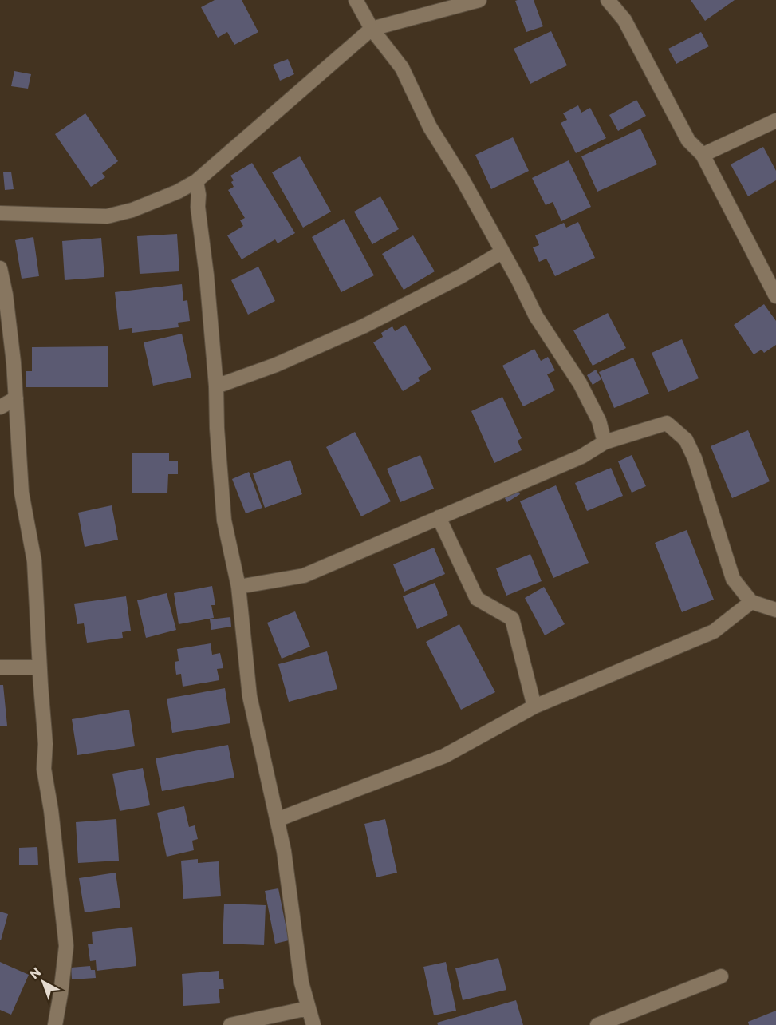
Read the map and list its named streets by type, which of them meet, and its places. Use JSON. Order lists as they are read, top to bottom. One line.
{"north":"top left"}
